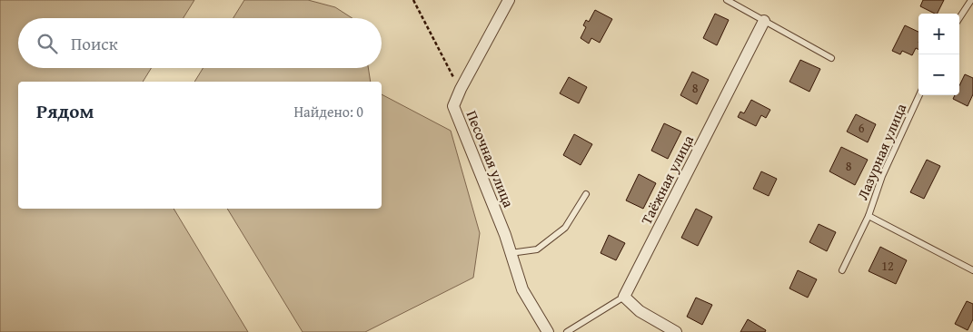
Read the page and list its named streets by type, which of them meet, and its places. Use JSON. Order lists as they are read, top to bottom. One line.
{"streets":{"street":["Песочная улица","Таёжная улица"],"lane":["Лазурная улица"]},"house_numbers":["8","6","8","12"],"page":{"map_buttons":["+","−"],"search":"Поиск","heading":["Рядом","Найдено: 0"]}}
